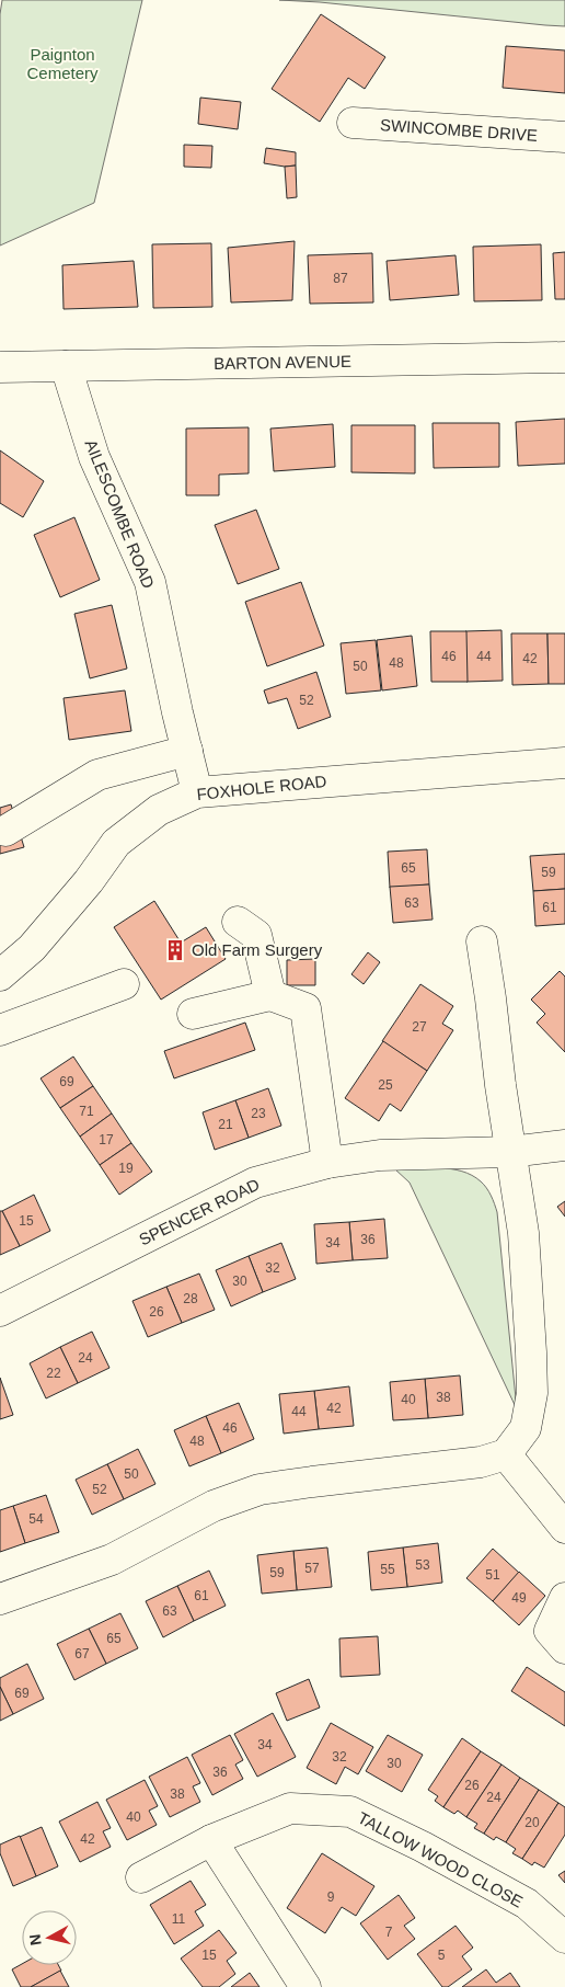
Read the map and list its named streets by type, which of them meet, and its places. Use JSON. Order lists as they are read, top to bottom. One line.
{"streets":{"street":["SWINCOMBE DRIVE","BARTON AVENUE","AILESCOMBE ROAD","FOXHOLE ROAD","SPENCER ROAD","TALLOW WOOD CLOSE"]},"crossings":[["BARTON AVENUE","AILESCOMBE ROAD"],["AILESCOMBE ROAD","FOXHOLE ROAD"]],"parks":["Paignton Cemetery"],"places":{"building":["Old Farm Surgery"]},"house_numbers":["87","46","44","42","48","50","52","65","59","63","61","27","69","25","71","23","21","17","19","15","36","34","32","30","28","26","24","22","38","40","42","44","46","48","50","52","54","53","57","55","59","51","61","49","63","65","67","69","34","32","30","36","26","38","24","40","20","42","9","11","7","15","5"],"north":"left"}
